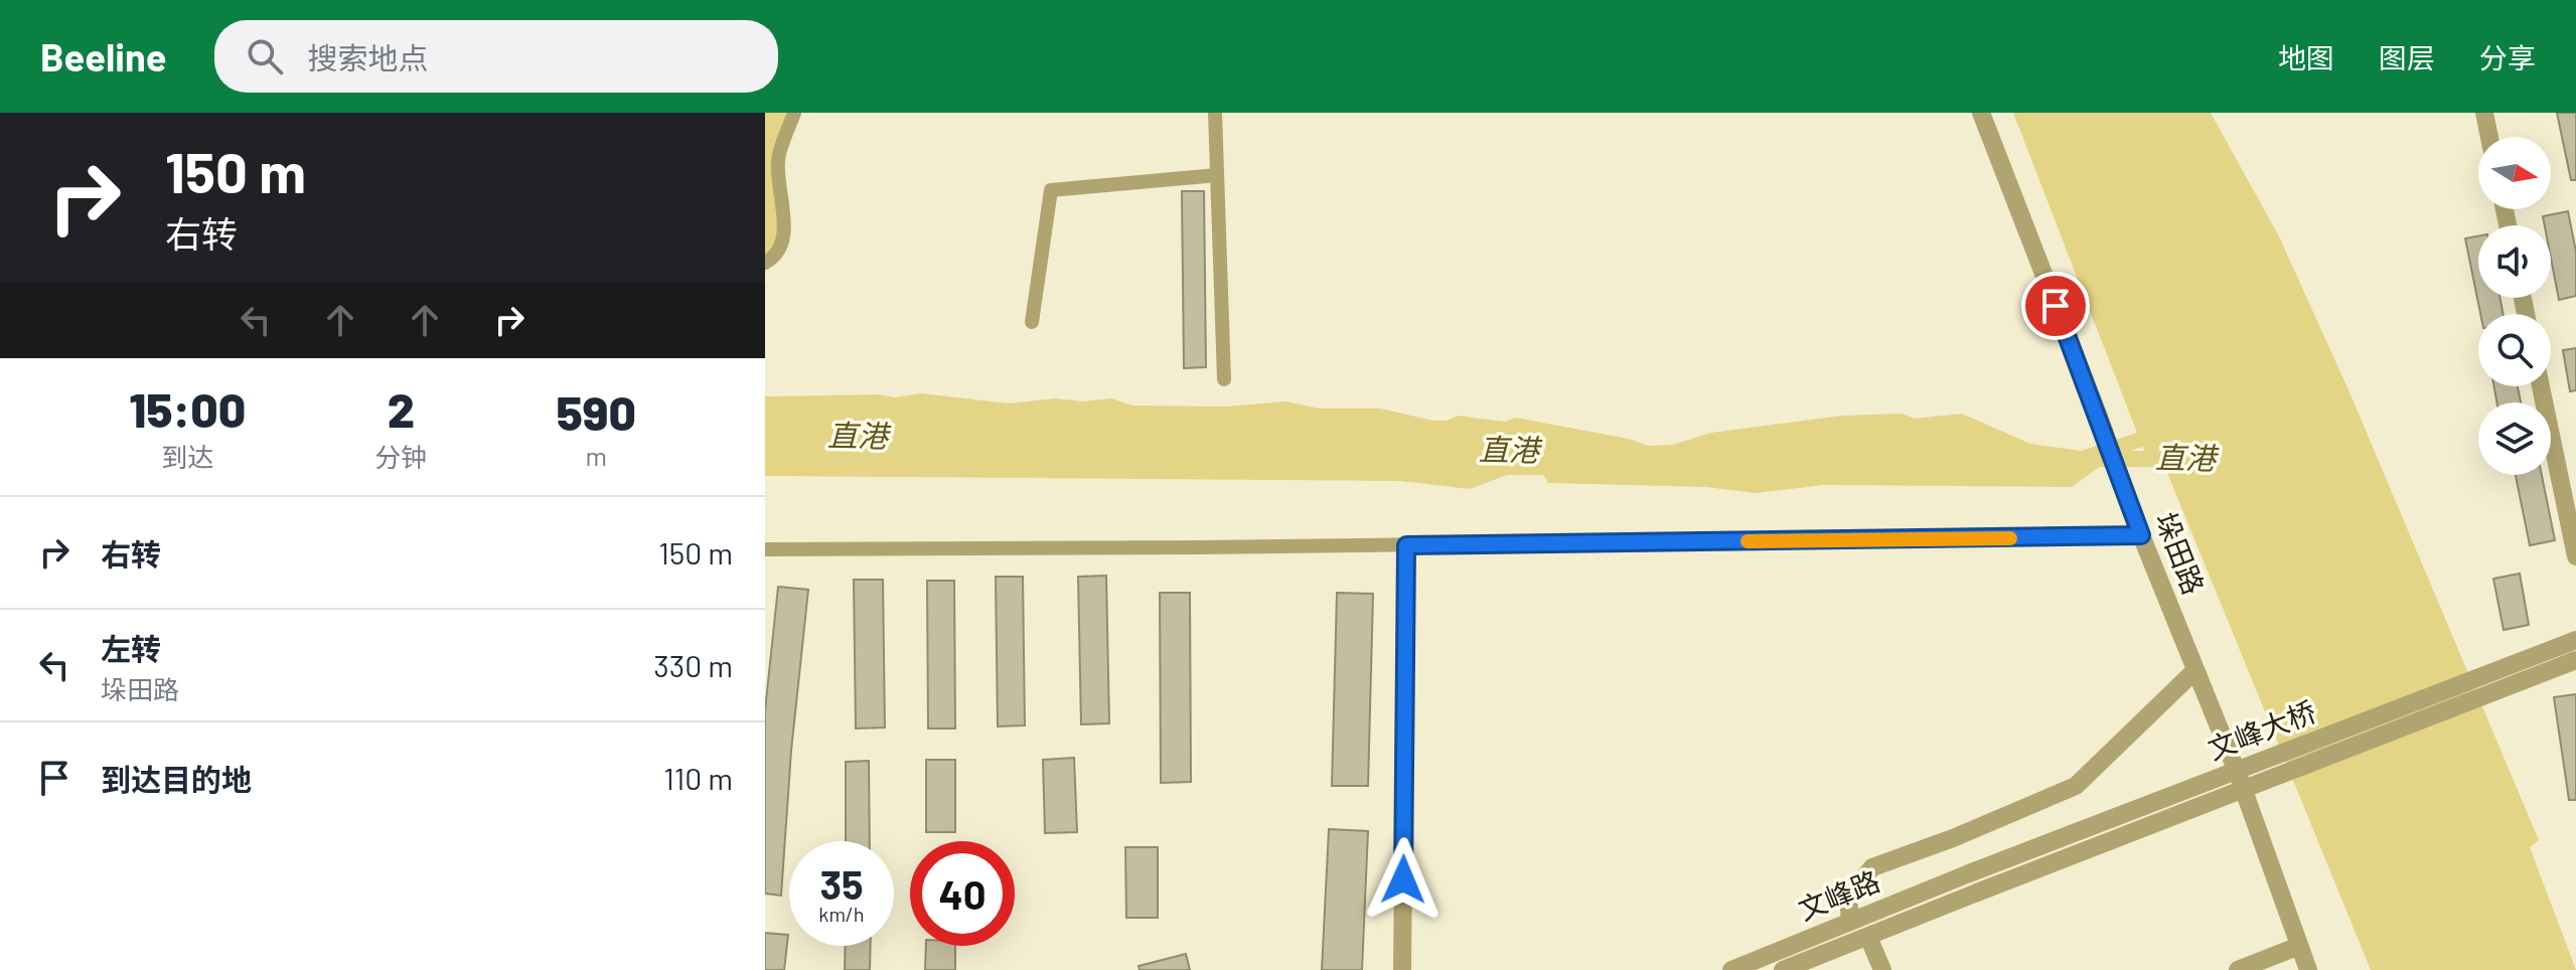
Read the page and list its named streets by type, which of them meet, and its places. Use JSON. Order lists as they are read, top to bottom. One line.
{"streets":{"street":["垛田路","文峰大桥","文峰路"]},"crossings":[["文峰大桥","文峰路"]],"water":["直港"],"north":"right","page":{"header":"Beeline","search":"搜索地点","nav":["地图","图层","分享"],"turn":["150 m","右转"],"eta":["15:00","到达","2","分钟","590","m"],"list":[{"name":"右转","value":"150 m"},{"name":"左转","note":"垛田路","value":"330 m"},{"name":"到达目的地","value":"110 m"}],"speed":"35 km/h","limit":"40"}}
